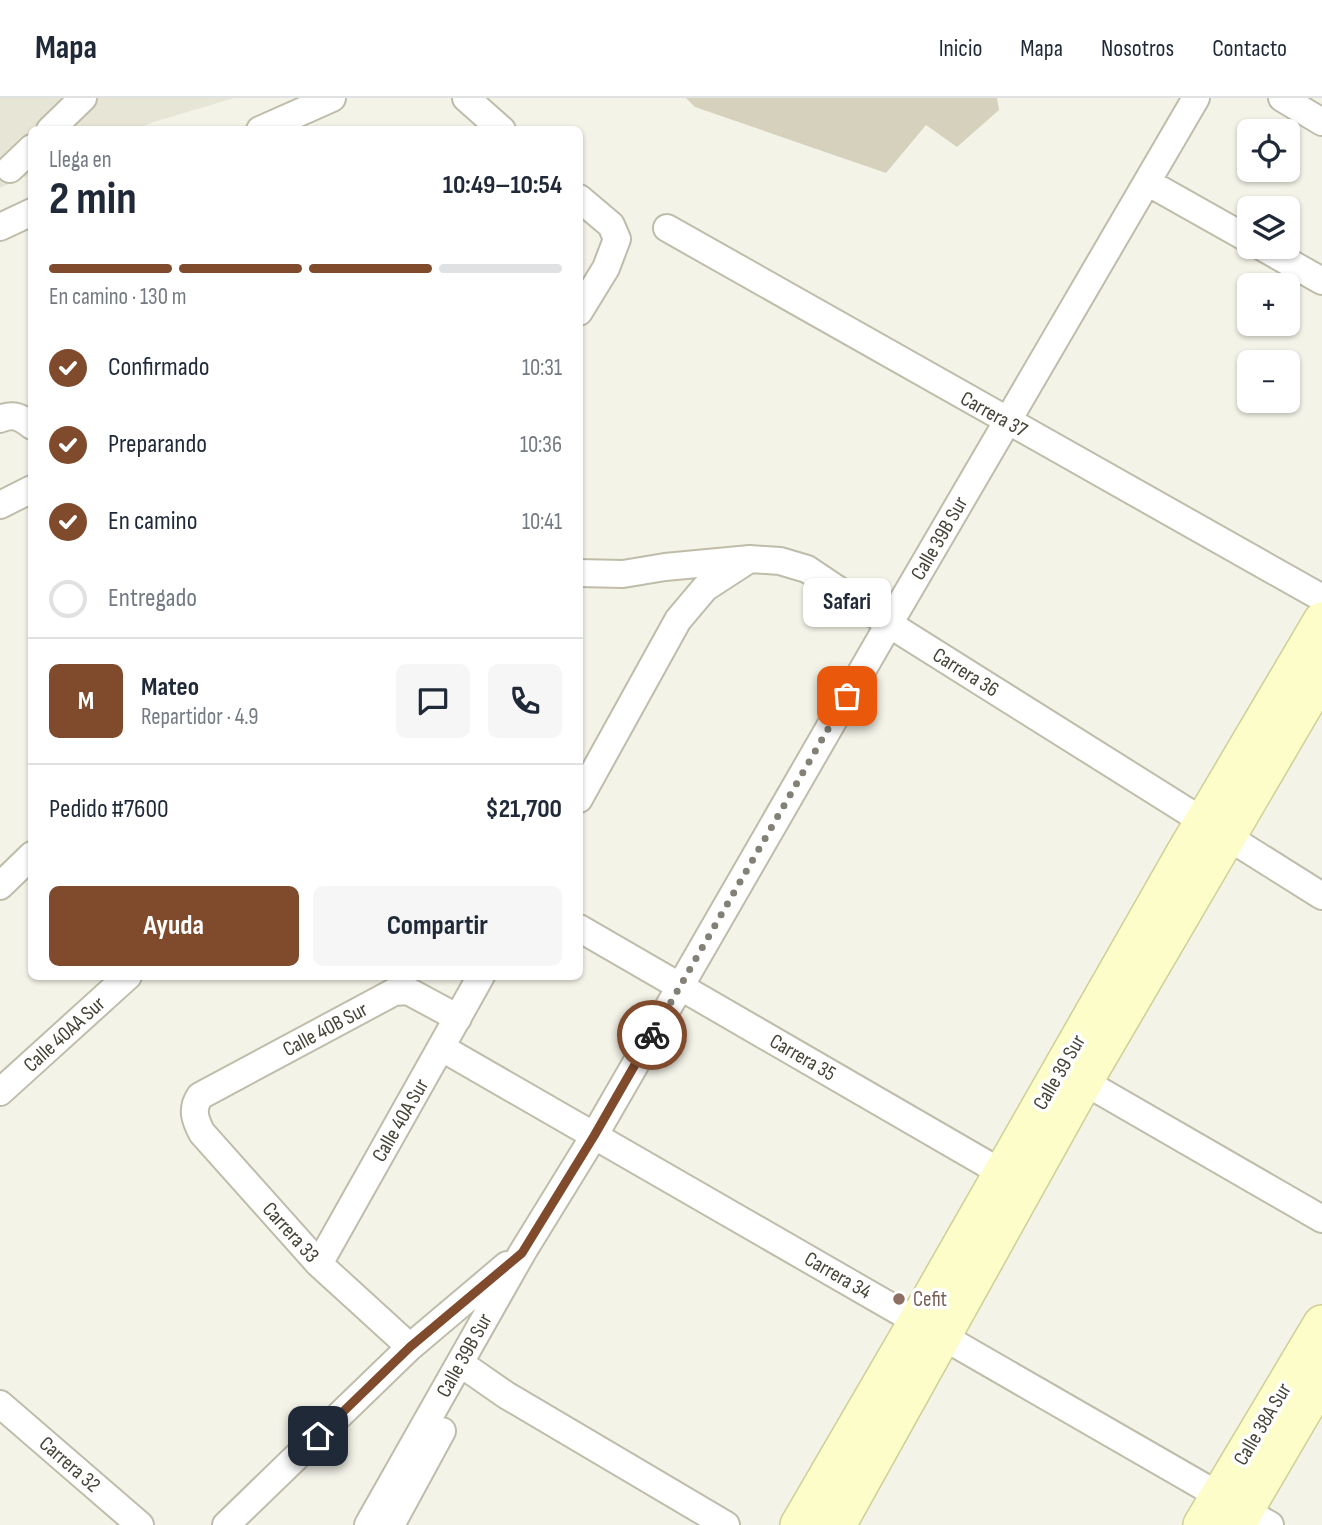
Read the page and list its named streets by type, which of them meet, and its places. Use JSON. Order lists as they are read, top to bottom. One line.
{"streets":{"street":["Carrera 37","Calle 39B Sur","Carrera 36","Calle 40B Sur","Calle 40AA Sur","Carrera 35","Calle 39 Sur","Calle 40A Sur","Carrera 33","Carrera 34","Calle 38A Sur","Carrera 32"]},"crossings":[["Carrera 37","Calle 39B Sur"],["Calle 39B Sur","Carrera 36"],["Calle 39B Sur","Carrera 35"],["Calle 39B Sur","Carrera 34"],["Carrera 36","Calle 39 Sur"],["Calle 40B Sur","Calle 40A Sur"],["Calle 40B Sur","Carrera 33"],["Carrera 35","Calle 39 Sur"],["Calle 39 Sur","Carrera 34"],["Calle 40A Sur","Carrera 33"],["Calle 40A Sur","Carrera 34"],["Carrera 34","Calle 38A Sur"]],"places":["Safari","Cefit"],"page":{"header":"Mapa","nav":["Inicio","Mapa","Nosotros","Contacto"],"map_buttons":["+","−"],"heading":["2 min","Llega en","10:49–10:54"],"panel":["Mateo","Repartidor · 4.9","Pedido #7600","$21,700"],"bar":"En camino · 130 m","list":[["Confirmado","10:31"],["Preparando","10:36"],["En camino","10:41"],"Entregado"],"bubble":"Safari","round":"M","buttons":["Ayuda","Compartir"]}}
